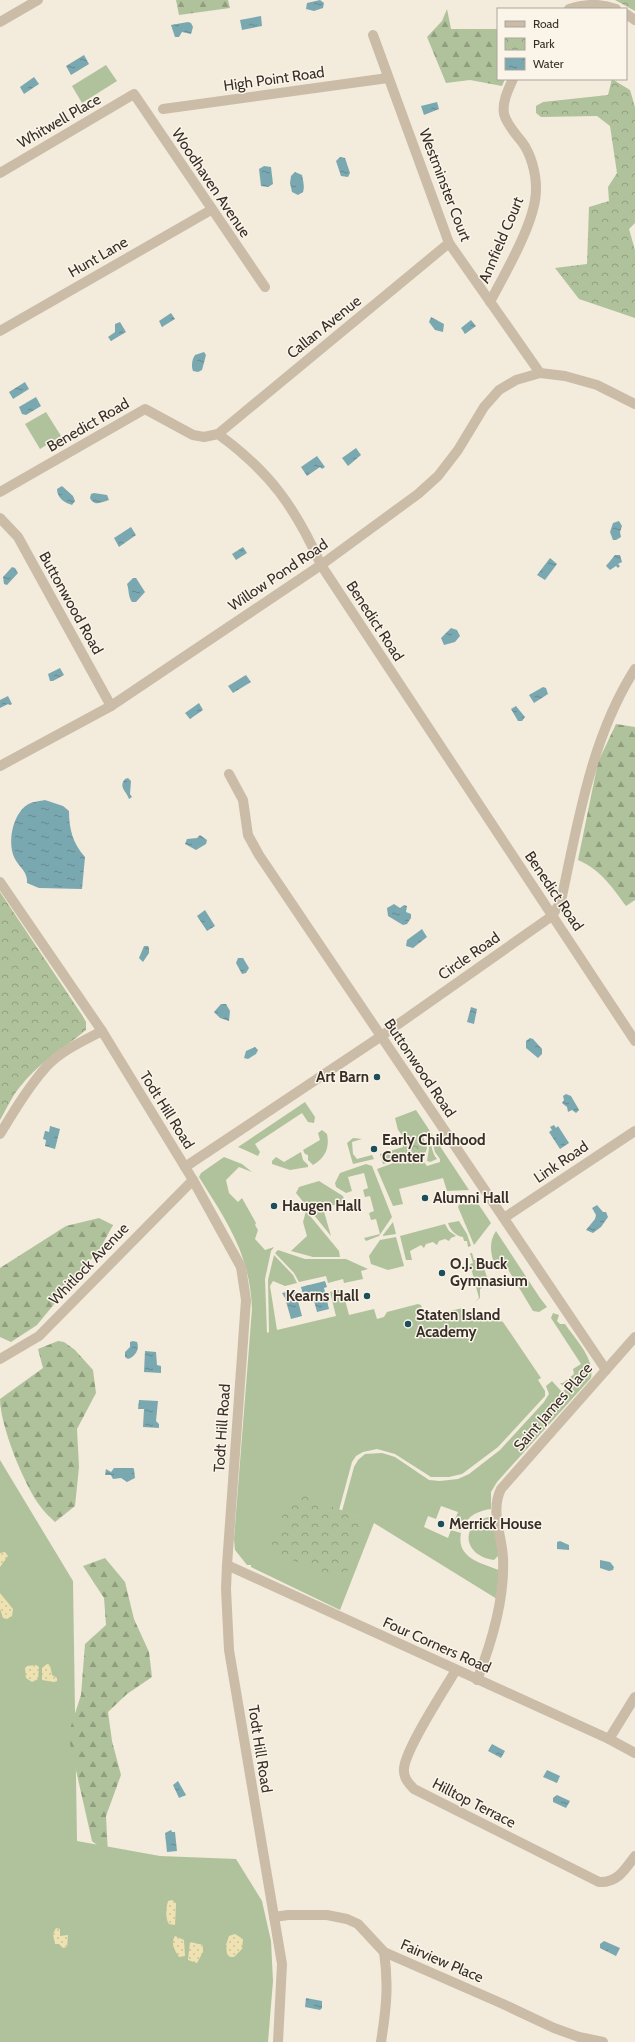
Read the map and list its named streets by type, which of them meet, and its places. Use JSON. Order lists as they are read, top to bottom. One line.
{"streets":{"street":["High Point Road","Whitwell Place","Woodhaven Avenue","Westminster Court","Annfield Court","Hunt Lane","Callan Avenue","Benedict Road","Willow Pond Road","Buttonwood Road","Circle Road","Todt Hill Road","Link Road","Whitlock Avenue","Saint James Place","Four Corners Road","Hilltop Terrace","Fairview Place"]},"crossings":[["High Point Road","Westminster Court"],["Whitwell Place","Woodhaven Avenue"],["Woodhaven Avenue","Hunt Lane"],["Westminster Court","Annfield Court"],["Westminster Court","Callan Avenue"],["Westminster Court","Willow Pond Road"],["Callan Avenue","Benedict Road"],["Benedict Road","Willow Pond Road"],["Benedict Road","Circle Road"],["Willow Pond Road","Buttonwood Road"],["Buttonwood Road","Circle Road"],["Buttonwood Road","Link Road"],["Buttonwood Road","Saint James Place"],["Circle Road","Todt Hill Road"],["Todt Hill Road","Whitlock Avenue"],["Todt Hill Road","Four Corners Road"],["Todt Hill Road","Fairview Place"],["Saint James Place","Four Corners Road"],["Four Corners Road","Hilltop Terrace"]],"places":["Art Barn","Early Childhood Center","Alumni Hall","Haugen Hall","O.J. Buck Gymnasium","Kearns Hall","Staten Island Academy","Merrick House"],"legend":["Road","Park","Water"]}
